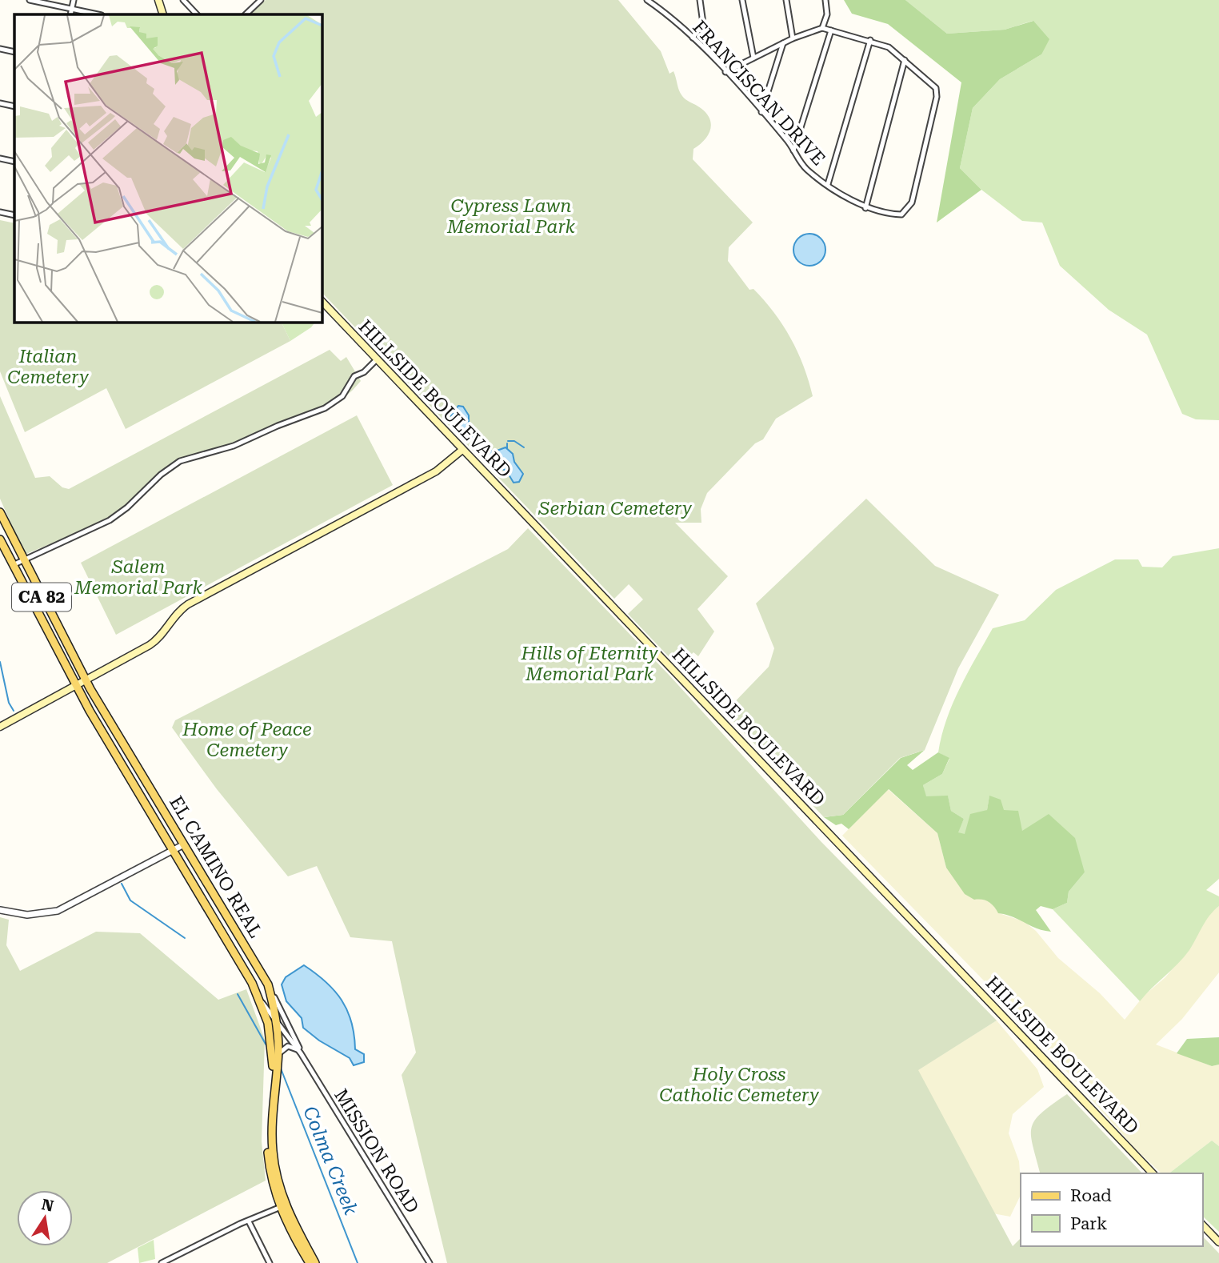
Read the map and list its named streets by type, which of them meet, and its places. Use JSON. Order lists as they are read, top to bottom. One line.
{"streets":{"main road":["HILLSIDE BOULEVARD","CA 82","EL CAMINO REAL"],"street":["FRANCISCAN DRIVE","MISSION ROAD"]},"crossings":[["EL CAMINO REAL","MISSION ROAD"]],"water":["Colma Creek"],"parks":["Cypress Lawn Memorial Park","Italian Cemetery","Serbian Cemetery","Salem Memorial Park","Hills of Eternity Memorial Park","Home of Peace Cemetery","Holy Cross Catholic Cemetery"],"legend":["Road","Park"],"north":"top"}
